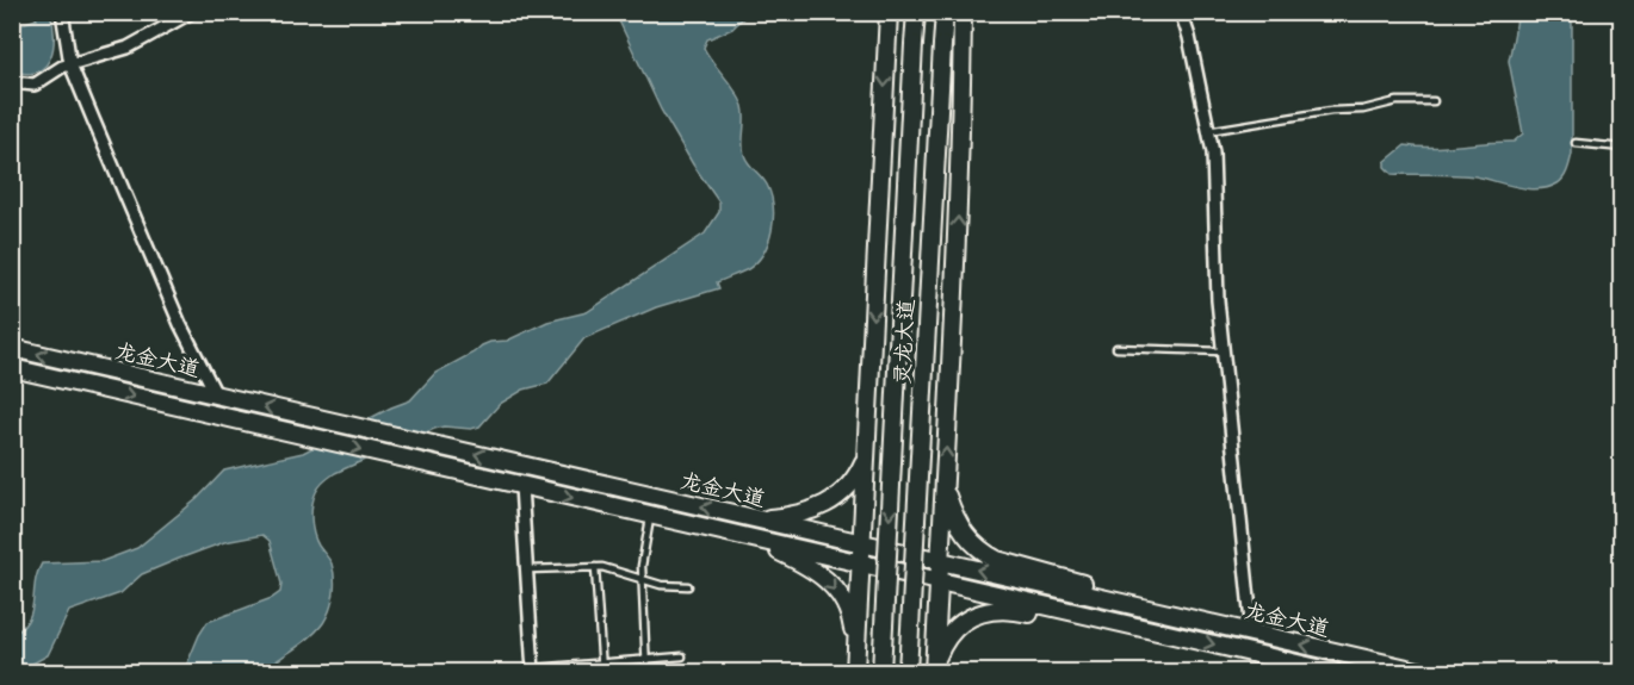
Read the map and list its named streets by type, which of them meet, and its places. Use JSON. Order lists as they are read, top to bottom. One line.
{"streets":{"main road":["灵龙大道","龙金大道"]}}
